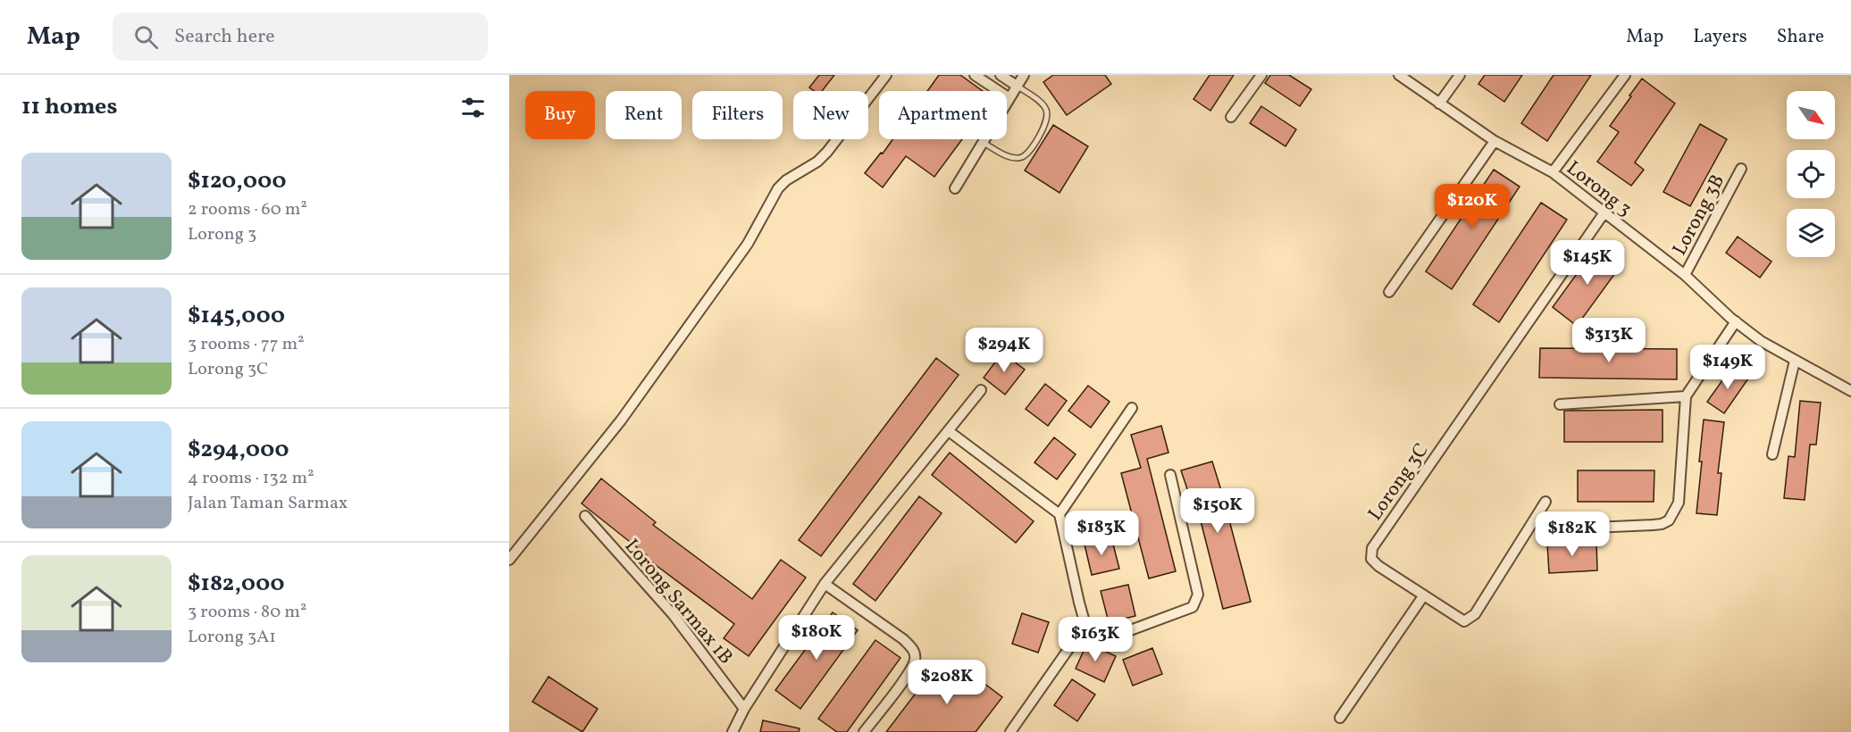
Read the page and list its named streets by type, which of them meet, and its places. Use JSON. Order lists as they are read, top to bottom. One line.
{"streets":{"street":["Lorong 3","Lorong 3B","Lorong 3C","Lorong Sarmax 1B"]},"crossings":[["Lorong 3","Lorong 3B"],["Lorong 3","Lorong 3C"]],"north":"bottom right","page":{"header":"Map","search":"Search here","nav":["Map","Layers","Share"],"heading":"11 homes","chip":["Buy","Rent","Filters","New","Apartment"],"list":[{"name":"$120,000","note":"2 rooms · 60 m² · Lorong 3"},{"name":"$145,000","note":"3 rooms · 77 m² · Lorong 3C"},{"name":"$294,000","note":"4 rooms · 132 m² · Jalan Taman Sarmax"},{"name":"$182,000","note":"3 rooms · 80 m² · Lorong 3A1"}],"price":["$120K","$145K","$313K","$294K","$149K","$150K","$183K","$182K","$180K","$163K","$208K"]}}
